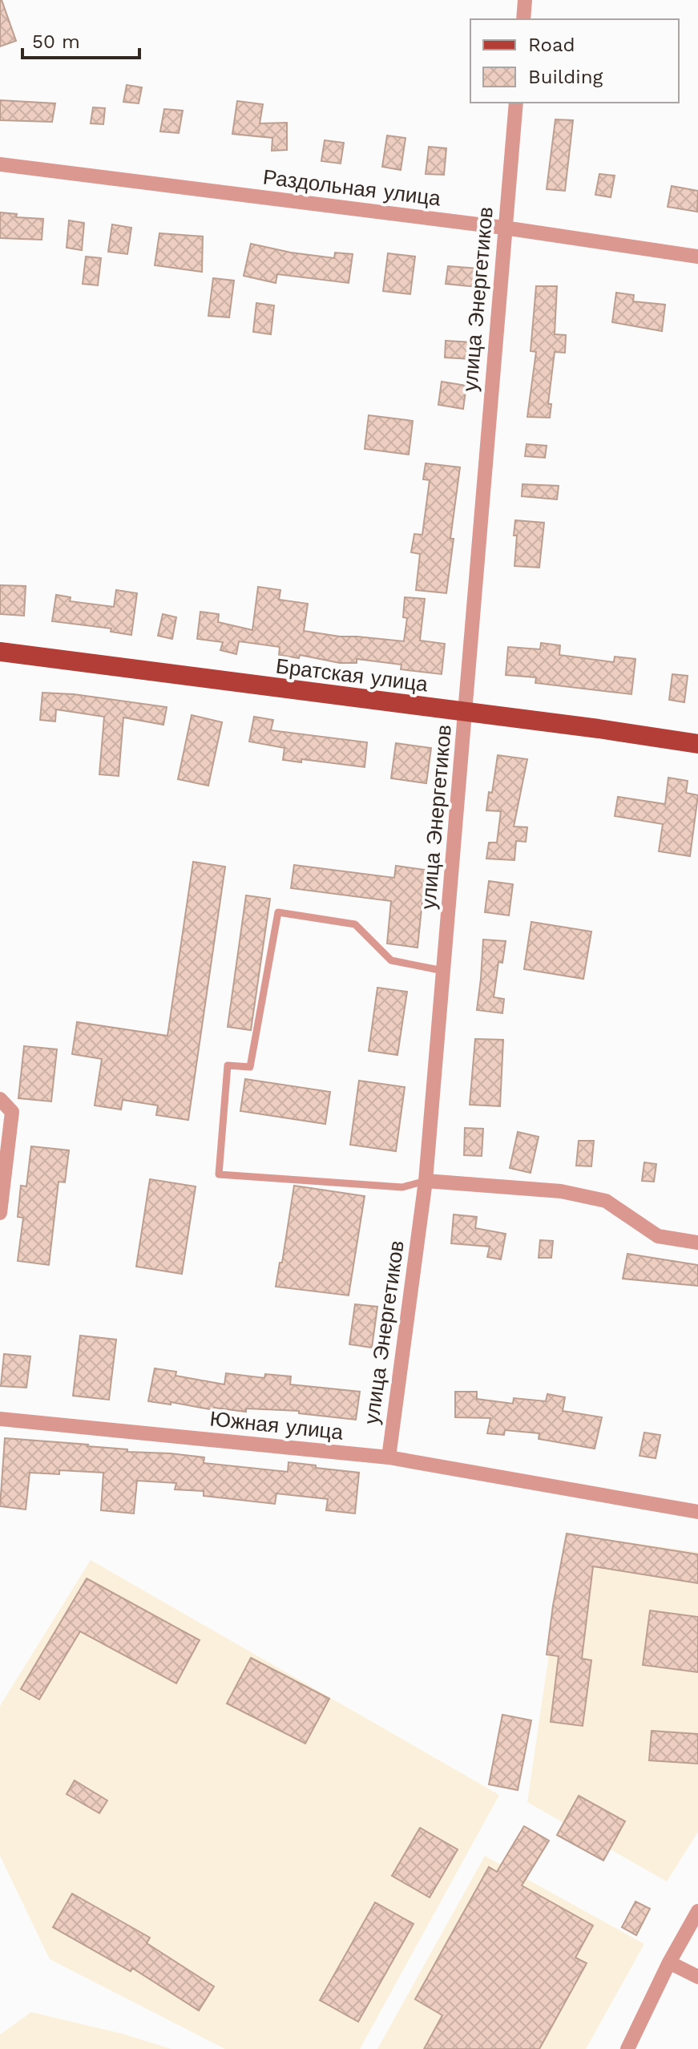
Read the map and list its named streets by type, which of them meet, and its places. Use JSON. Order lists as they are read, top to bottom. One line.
{"streets":{"main road":["Братская улица"],"street":["Раздольная улица","улица Энергетиков","Южная улица"]},"crossings":[["Раздольная улица","улица Энергетиков"],["улица Энергетиков","Братская улица"],["улица Энергетиков","Южная улица"]],"legend":["Road","Building"],"scale_bar":"50 m"}
